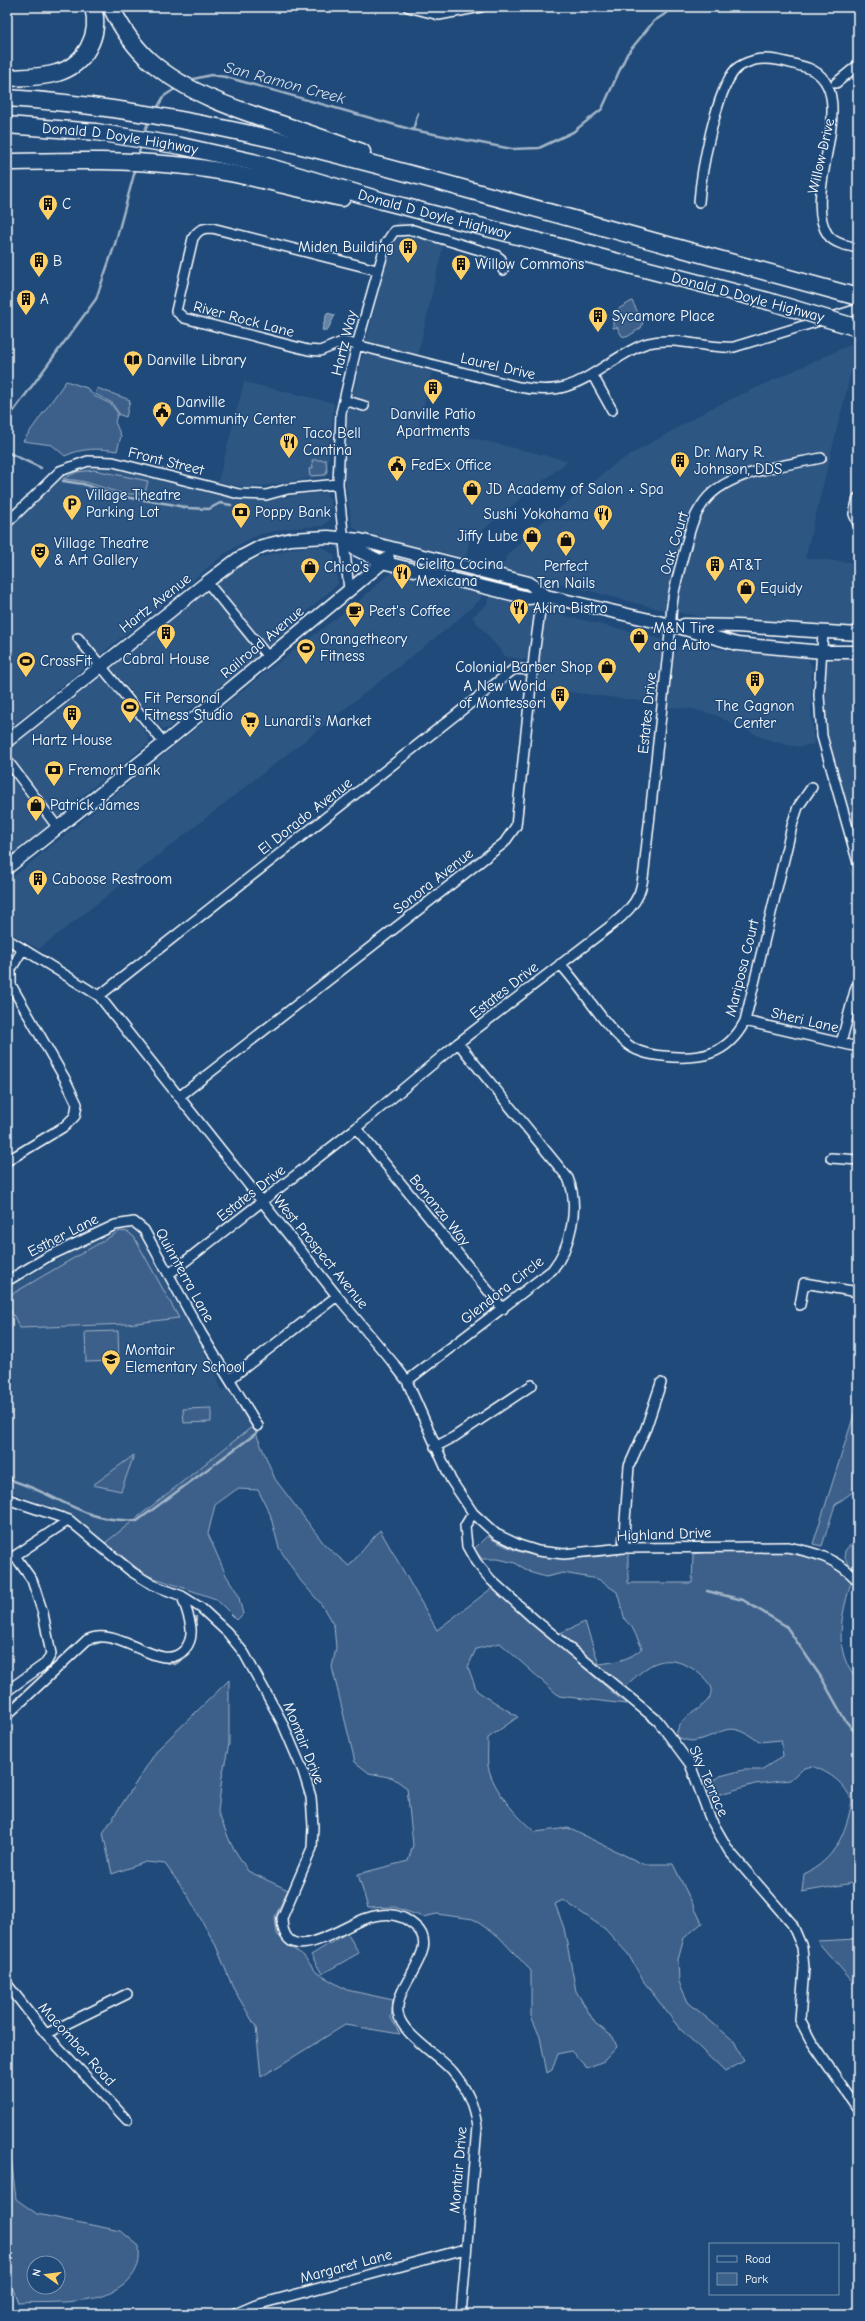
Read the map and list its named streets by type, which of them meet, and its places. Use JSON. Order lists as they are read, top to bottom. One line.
{"streets":{"highway":["Donald D Doyle Highway"],"main road":["Hartz Avenue","Railroad Avenue"],"street":["Willow Drive","River Rock Lane","Hartz Way","Laurel Drive","Front Street","Oak Court","Estates Drive","El Dorado Avenue","Sonora Avenue","Mariposa Court","Sheri Lane","Bonanza Way","Esther Lane","West Prospect Avenue","Quinnterra Lane","Glendora Circle","Highland Drive","Montair Drive","Sky Terrace","Macomber Road","Margaret Lane"]},"crossings":[["River Rock Lane","Hartz Way"],["River Rock Lane","Laurel Drive"],["Hartz Way","Laurel Drive"],["Hartz Way","Front Street"],["Hartz Way","Hartz Avenue"],["Hartz Way","Railroad Avenue"],["Oak Court","Estates Drive"],["Hartz Avenue","Railroad Avenue"],["Hartz Avenue","Sonora Avenue"],["Estates Drive","Mariposa Court"],["Estates Drive","Bonanza Way"],["Estates Drive","West Prospect Avenue"],["Estates Drive","Quinnterra Lane"],["Estates Drive","Glendora Circle"],["El Dorado Avenue","Sonora Avenue"],["El Dorado Avenue","West Prospect Avenue"],["Sonora Avenue","West Prospect Avenue"],["Mariposa Court","Sheri Lane"],["Bonanza Way","Glendora Circle"],["Esther Lane","Quinnterra Lane"],["West Prospect Avenue","Glendora Circle"],["West Prospect Avenue","Highland Drive"],["West Prospect Avenue","Sky Terrace"],["Highland Drive","Sky Terrace"],["Montair Drive","Margaret Lane"]],"water":["San Ramon Creek"],"places":{"building":["C","Miden Building","B","Willow Commons","A","Sycamore Place","Danville Patio Apartments","Dr. Mary R. Johnson, DDS","AT&T","Cabral House","The Gagnon Center","A New World of Montessori","Hartz House","Caboose Restroom"],"library":["Danville Library"],"public building":["Danville Community Center","FedEx Office"],"restaurant":["Taco Bell Cantina","Sushi Yokohama","Cielito Cocina Mexicana","Akira Bistro"],"shop":["JD Academy of Salon + Spa","Jiffy Lube","Perfect Ten Nails","Chico's","Equidy","M&N Tire and Auto","Colonial Barber Shop","Patrick James"],"parking":["Village Theatre Parking Lot"],"bank":["Poppy Bank","Fremont Bank"],"theatre":["Village Theatre & Art Gallery"],"cafe":["Peet's Coffee"],"sports":["Orangetheory Fitness","CrossFit","Fit Personal Fitness Studio"],"supermarket":["Lunardi's Market"],"school or university":["Montair Elementary School"]},"legend":["Road","Park"],"north":"left"}
